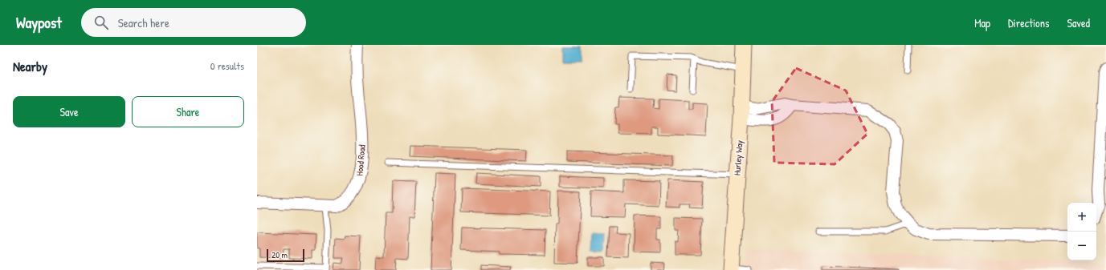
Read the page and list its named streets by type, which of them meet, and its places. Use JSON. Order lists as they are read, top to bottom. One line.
{"streets":{"street":["Hurley Way","Hood Road"]},"scale_bar":"20 m","page":{"header":"Waypost","search":"Search here","nav":["Map","Directions","Saved"],"heading":["Nearby","0 results"],"buttons":["Save","Share"],"map_buttons":["+","−"],"scale":"20 m"}}
